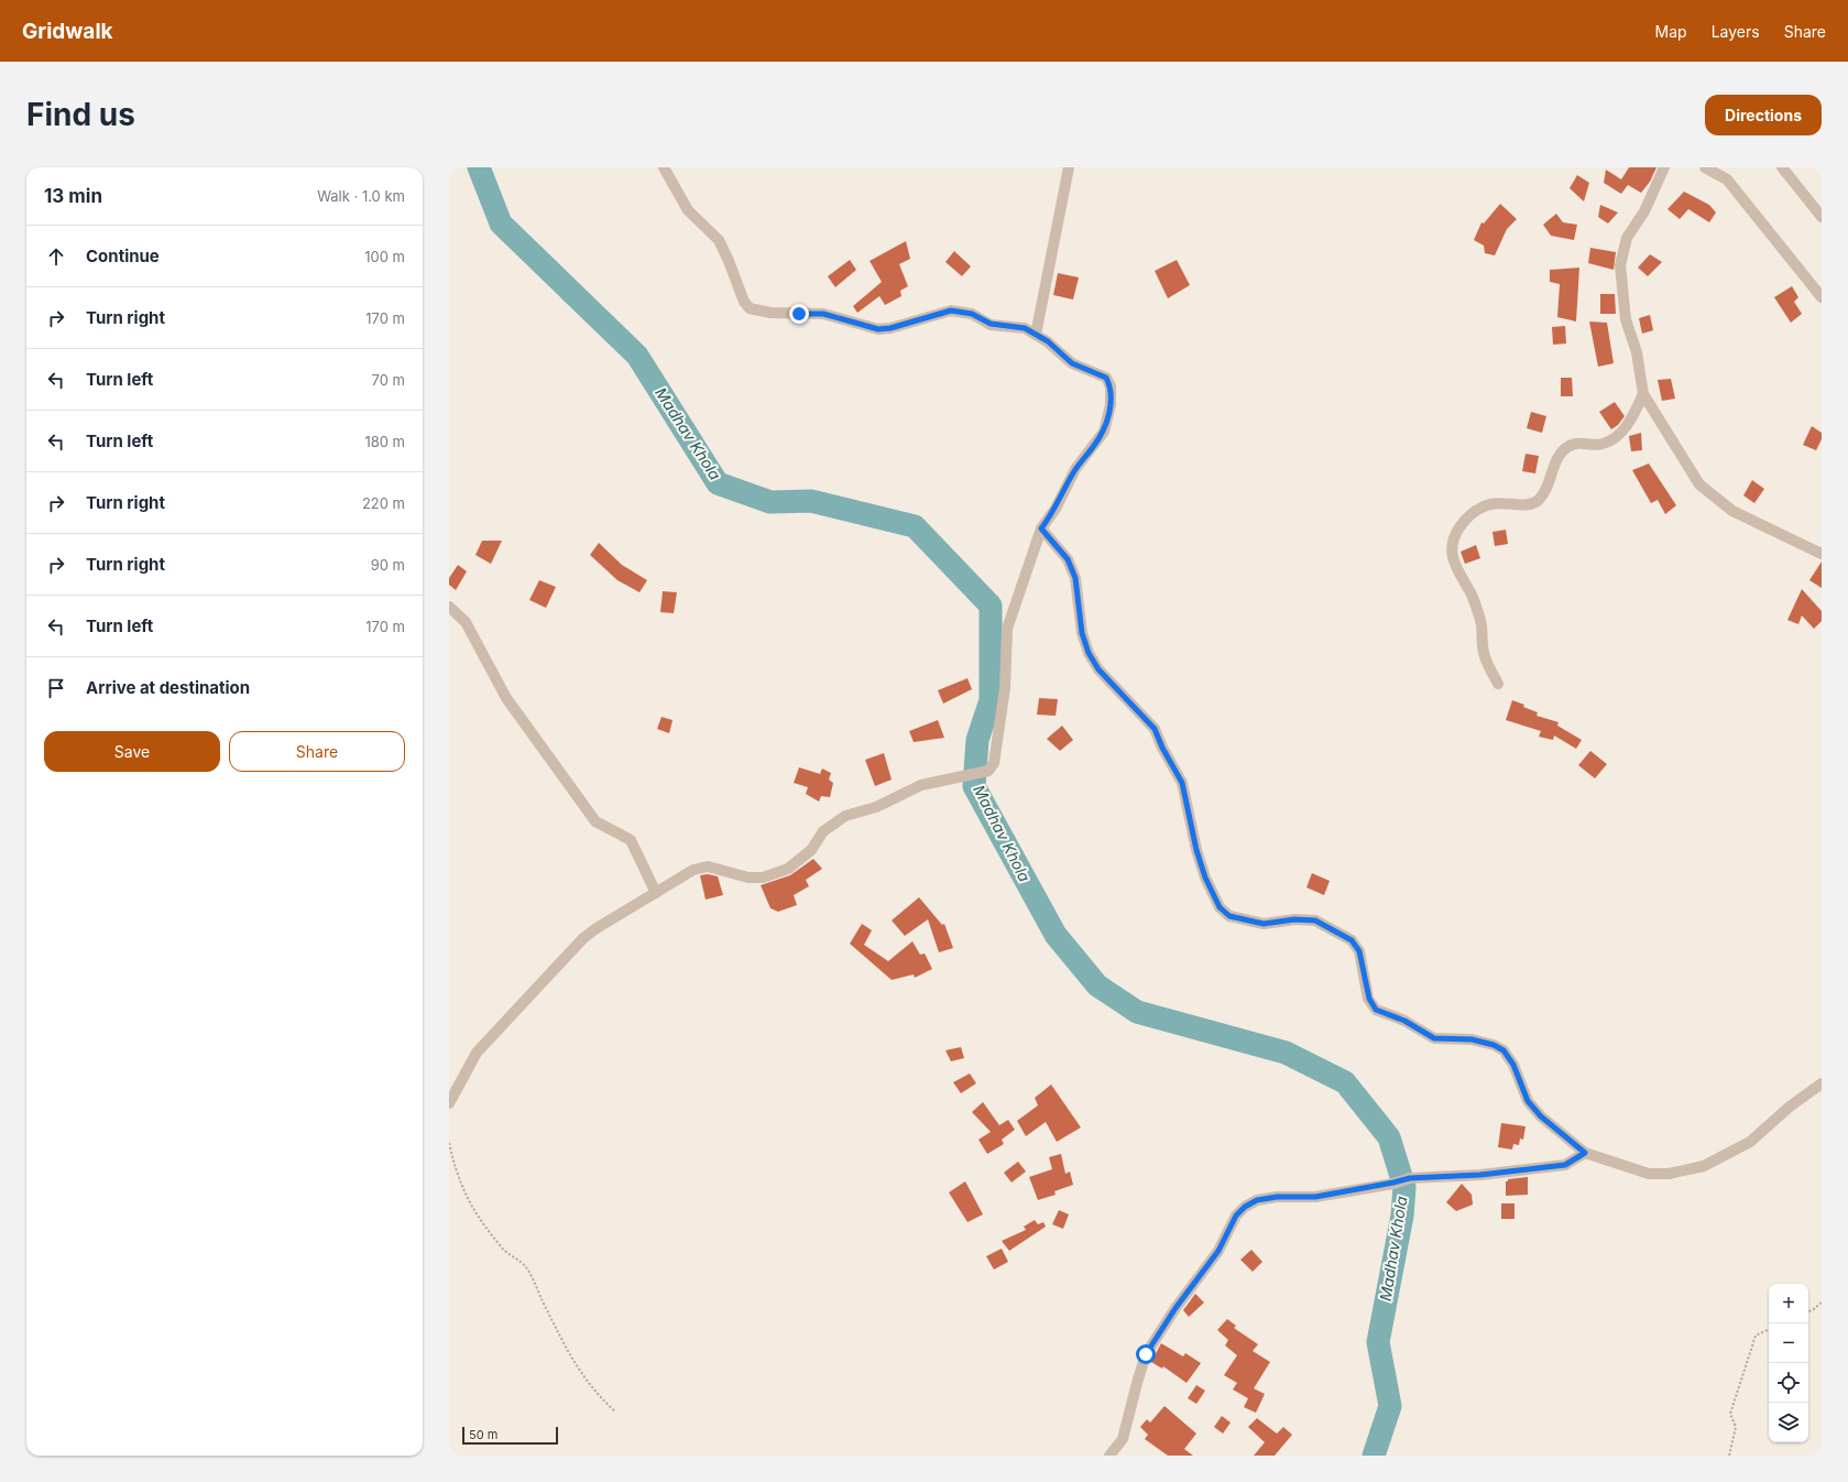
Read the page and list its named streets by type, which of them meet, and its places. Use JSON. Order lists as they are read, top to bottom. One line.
{"water":["Madhav Khola"],"scale_bar":"50 m","page":{"header":"Gridwalk","nav":["Map","Layers","Share"],"buttons":["Directions",["Save","Share"]],"title":"Find us","heading":["13 min","Walk · 1.0 km"],"list":[["Continue","100 m"],["Turn right","170 m"],["Turn left","70 m"],["Turn left","180 m"],["Turn right","220 m"],["Turn right","90 m"],["Turn left","170 m"],"Arrive at destination"],"map_buttons":["+","−"],"scale":"50 m"}}
